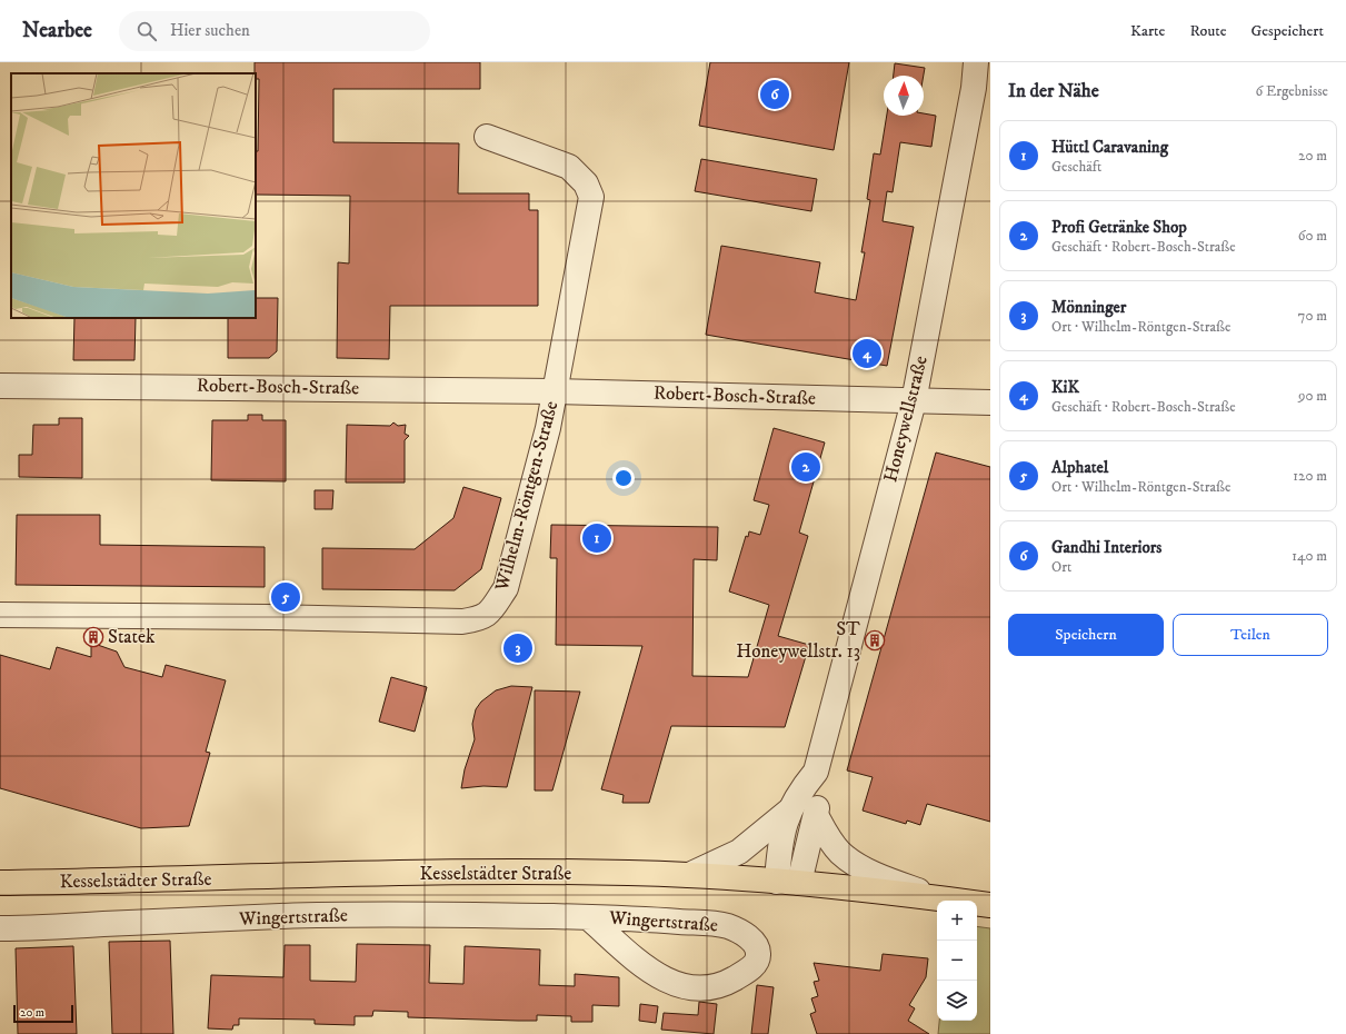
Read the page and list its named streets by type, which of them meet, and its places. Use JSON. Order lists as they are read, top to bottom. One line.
{"streets":{"main road":["Kesselstädter Straße"],"street":["Robert-Bosch-Straße","Honeywellstraße","Wilhelm-Röntgen-Straße","Wingertstraße"]},"crossings":[["Robert-Bosch-Straße","Honeywellstraße"],["Robert-Bosch-Straße","Wilhelm-Röntgen-Straße"],["Honeywellstraße","Kesselstädter Straße"]],"places":{"building":["Statek","ST Honeywellstr. 13"]},"scale_bar":"20 m","north":"top","page":{"header":"Nearbee","search":"Hier suchen","nav":["Karte","Route","Gespeichert"],"heading":["In der Nähe","6 Ergebnisse"],"pins":["6","4","2","1","5","3"],"list":[{"mark":"1","name":"Hüttl Caravaning","note":"Geschäft","value":"20 m"},{"mark":"2","name":"Profi Getränke Shop","note":"Geschäft · Robert-Bosch-Straße","value":"60 m"},{"mark":"3","name":"Mönninger","note":"Ort · Wilhelm-Röntgen-Straße","value":"70 m"},{"mark":"4","name":"KiK","note":"Geschäft · Robert-Bosch-Straße","value":"90 m"},{"mark":"5","name":"Alphatel","note":"Ort · Wilhelm-Röntgen-Straße","value":"120 m"},{"mark":"6","name":"Gandhi Interiors","note":"Ort","value":"140 m"}],"buttons":["Speichern","Teilen"],"map_buttons":["+","−"],"scale":"20 m"}}
